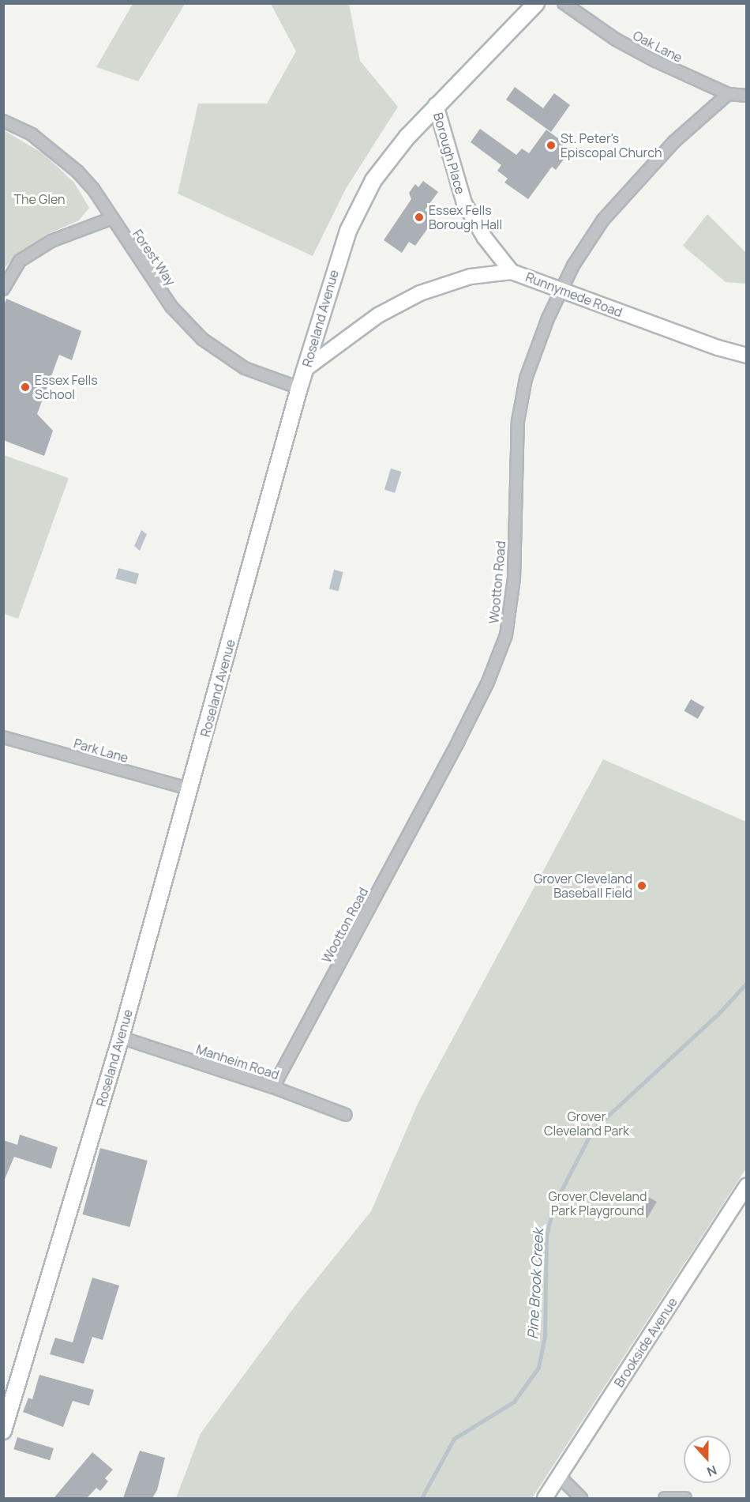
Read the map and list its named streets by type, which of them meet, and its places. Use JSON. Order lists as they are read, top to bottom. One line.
{"streets":{"main road":["Roseland Avenue"],"street":["Oak Lane","Borough Place","Forest Way","Runnymede Road","Wootton Road","Park Lane","Manheim Road","Brookside Avenue"]},"crossings":[["Oak Lane","Wootton Road"],["Borough Place","Runnymede Road"],["Borough Place","Roseland Avenue"],["Forest Way","Roseland Avenue"],["Runnymede Road","Roseland Avenue"],["Runnymede Road","Wootton Road"],["Roseland Avenue","Park Lane"],["Roseland Avenue","Manheim Road"],["Wootton Road","Manheim Road"]],"water":["Pine Brook Creek"],"parks":["The Glen","Grover Cleveland Park","Grover Cleveland Park Playground"],"places":["St. Peter's Episcopal Church","Essex Fells Borough Hall","Essex Fells School","Grover Cleveland Baseball Field"],"north":"bottom"}
